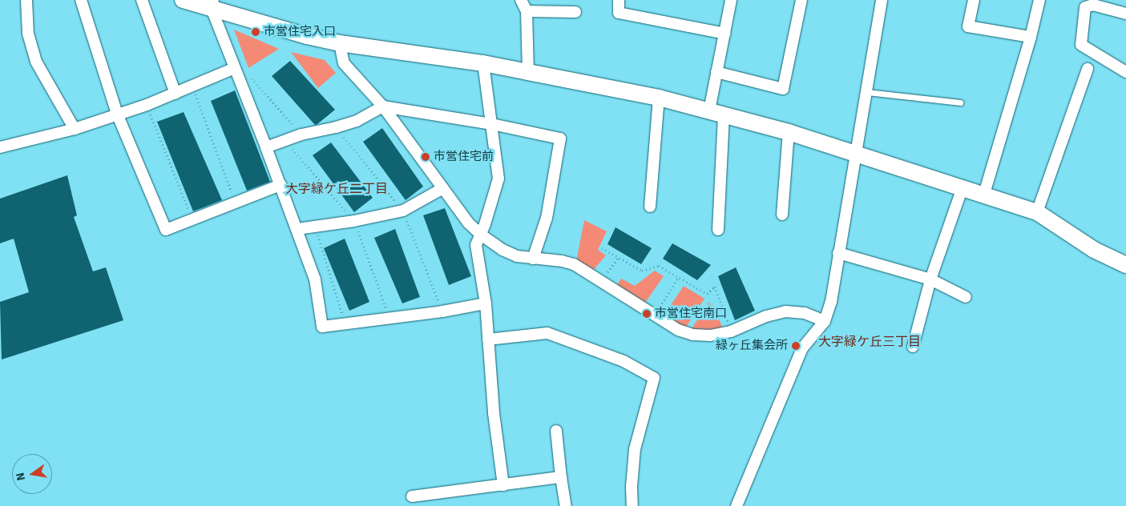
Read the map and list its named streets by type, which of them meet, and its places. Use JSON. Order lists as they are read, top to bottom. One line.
{"districts":["大字緑ケ丘二丁目","大字緑ケ丘三丁目"],"places":["市営住宅入口","市営住宅前","市営住宅南口","緑ヶ丘集会所"],"north":"left"}
